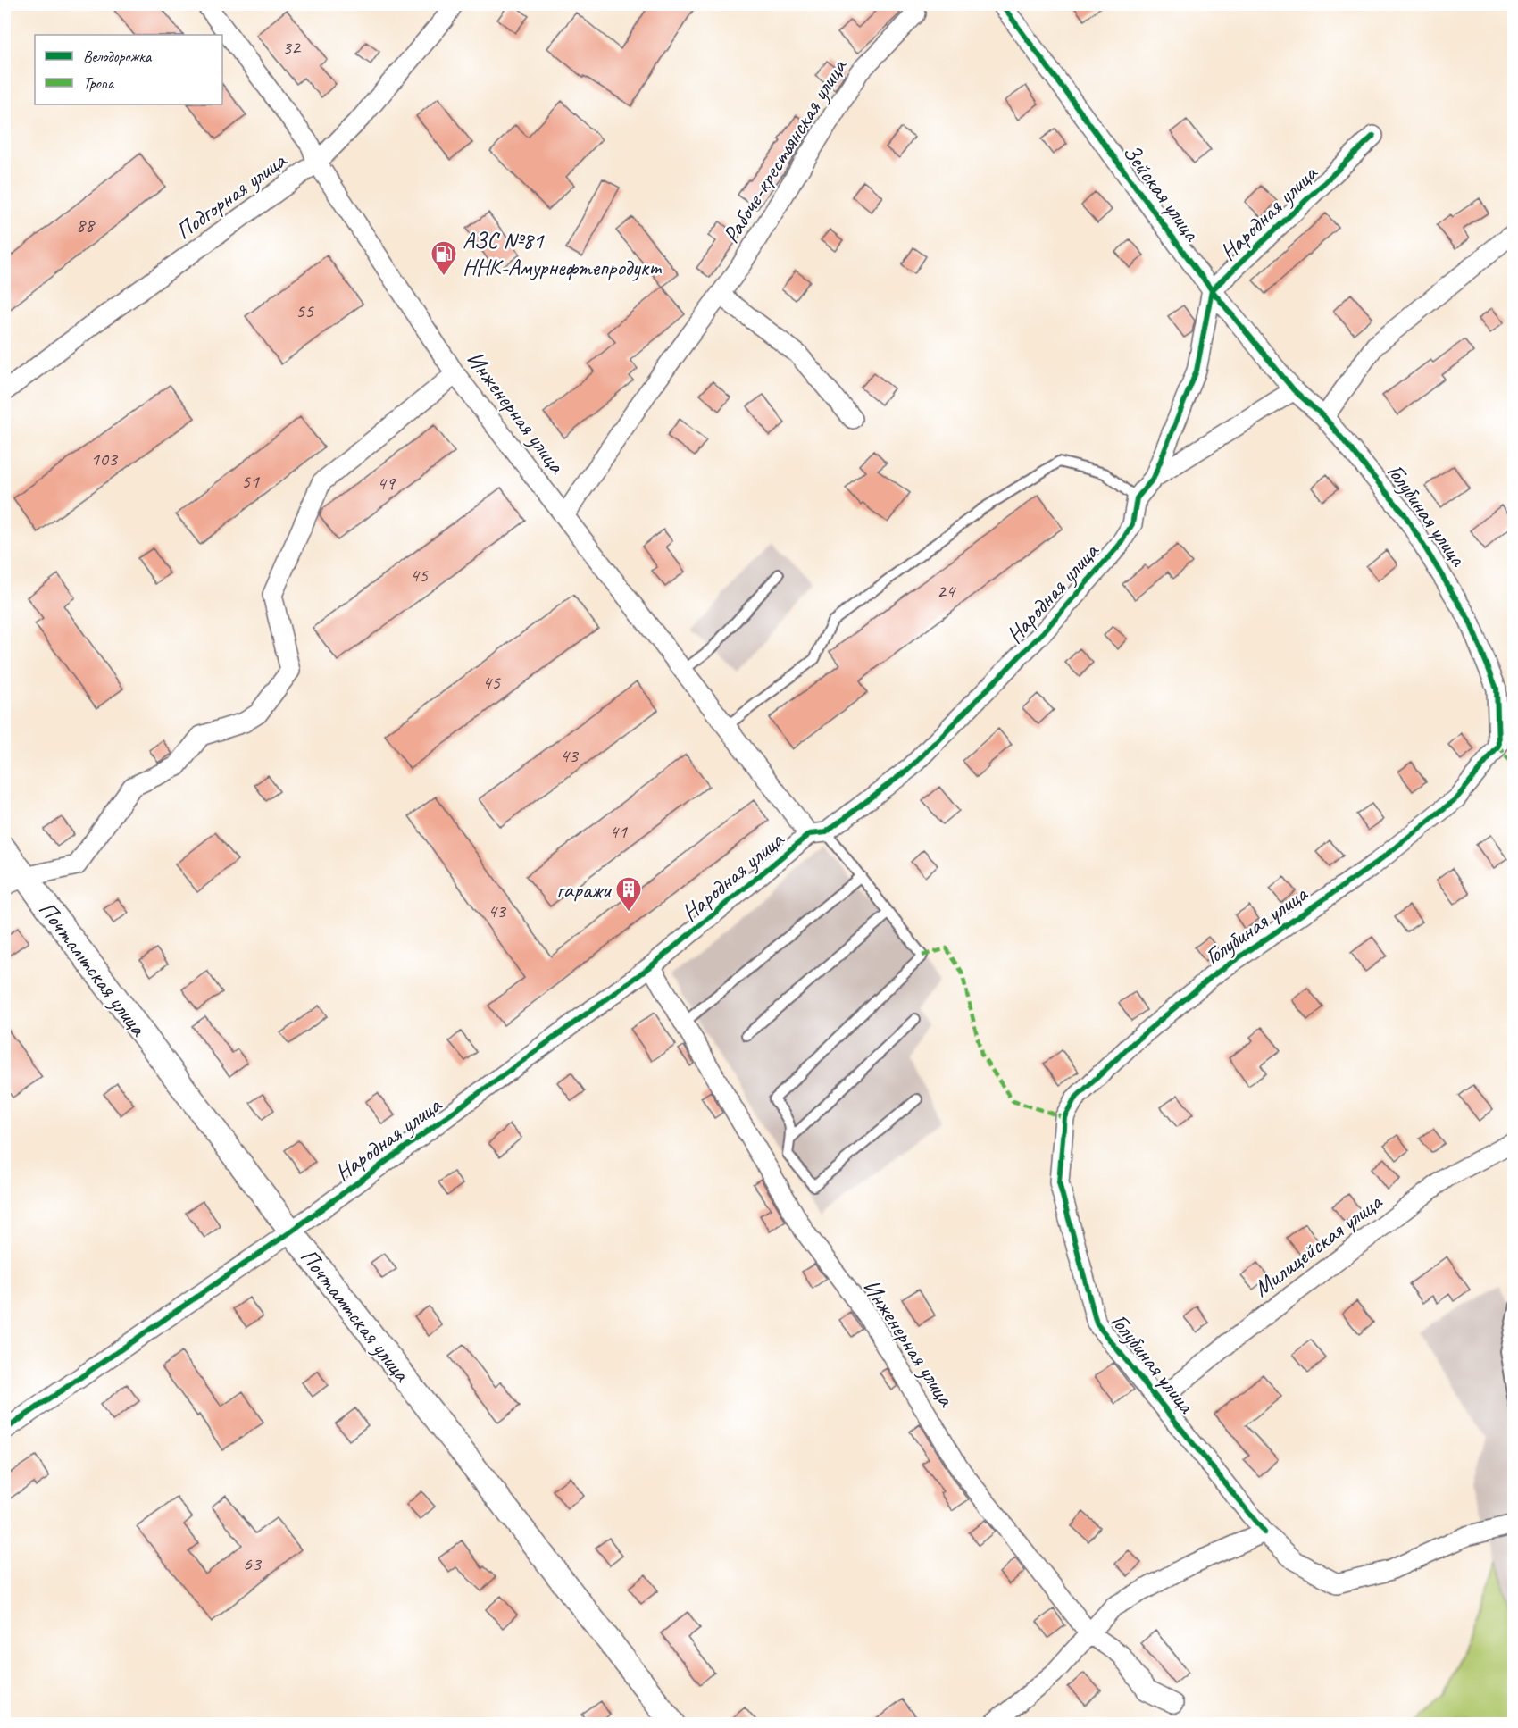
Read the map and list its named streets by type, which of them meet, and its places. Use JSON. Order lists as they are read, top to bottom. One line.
{"streets":{"street":["Рабоче-крестьянская улица","Зейская улица","Подгорная улица","Народная улица","Инженерная улица","Голубиная улица","Почтамтская улица","Милицейская улица"]},"crossings":[["Рабоче-крестьянская улица","Инженерная улица"],["Зейская улица","Народная улица"],["Зейская улица","Голубиная улица"],["Подгорная улица","Инженерная улица"],["Народная улица","Инженерная улица"],["Народная улица","Почтамтская улица"],["Голубиная улица","Милицейская улица"]],"places":{"fuel station":["АЗС №81 ННК-Амурнефтепродукт"],"building":["гаражи"]},"house_numbers":["32","88","55","103","51","49","45","24","45","43","41","43","63"],"legend":["Велодорожка","Тропа"]}
